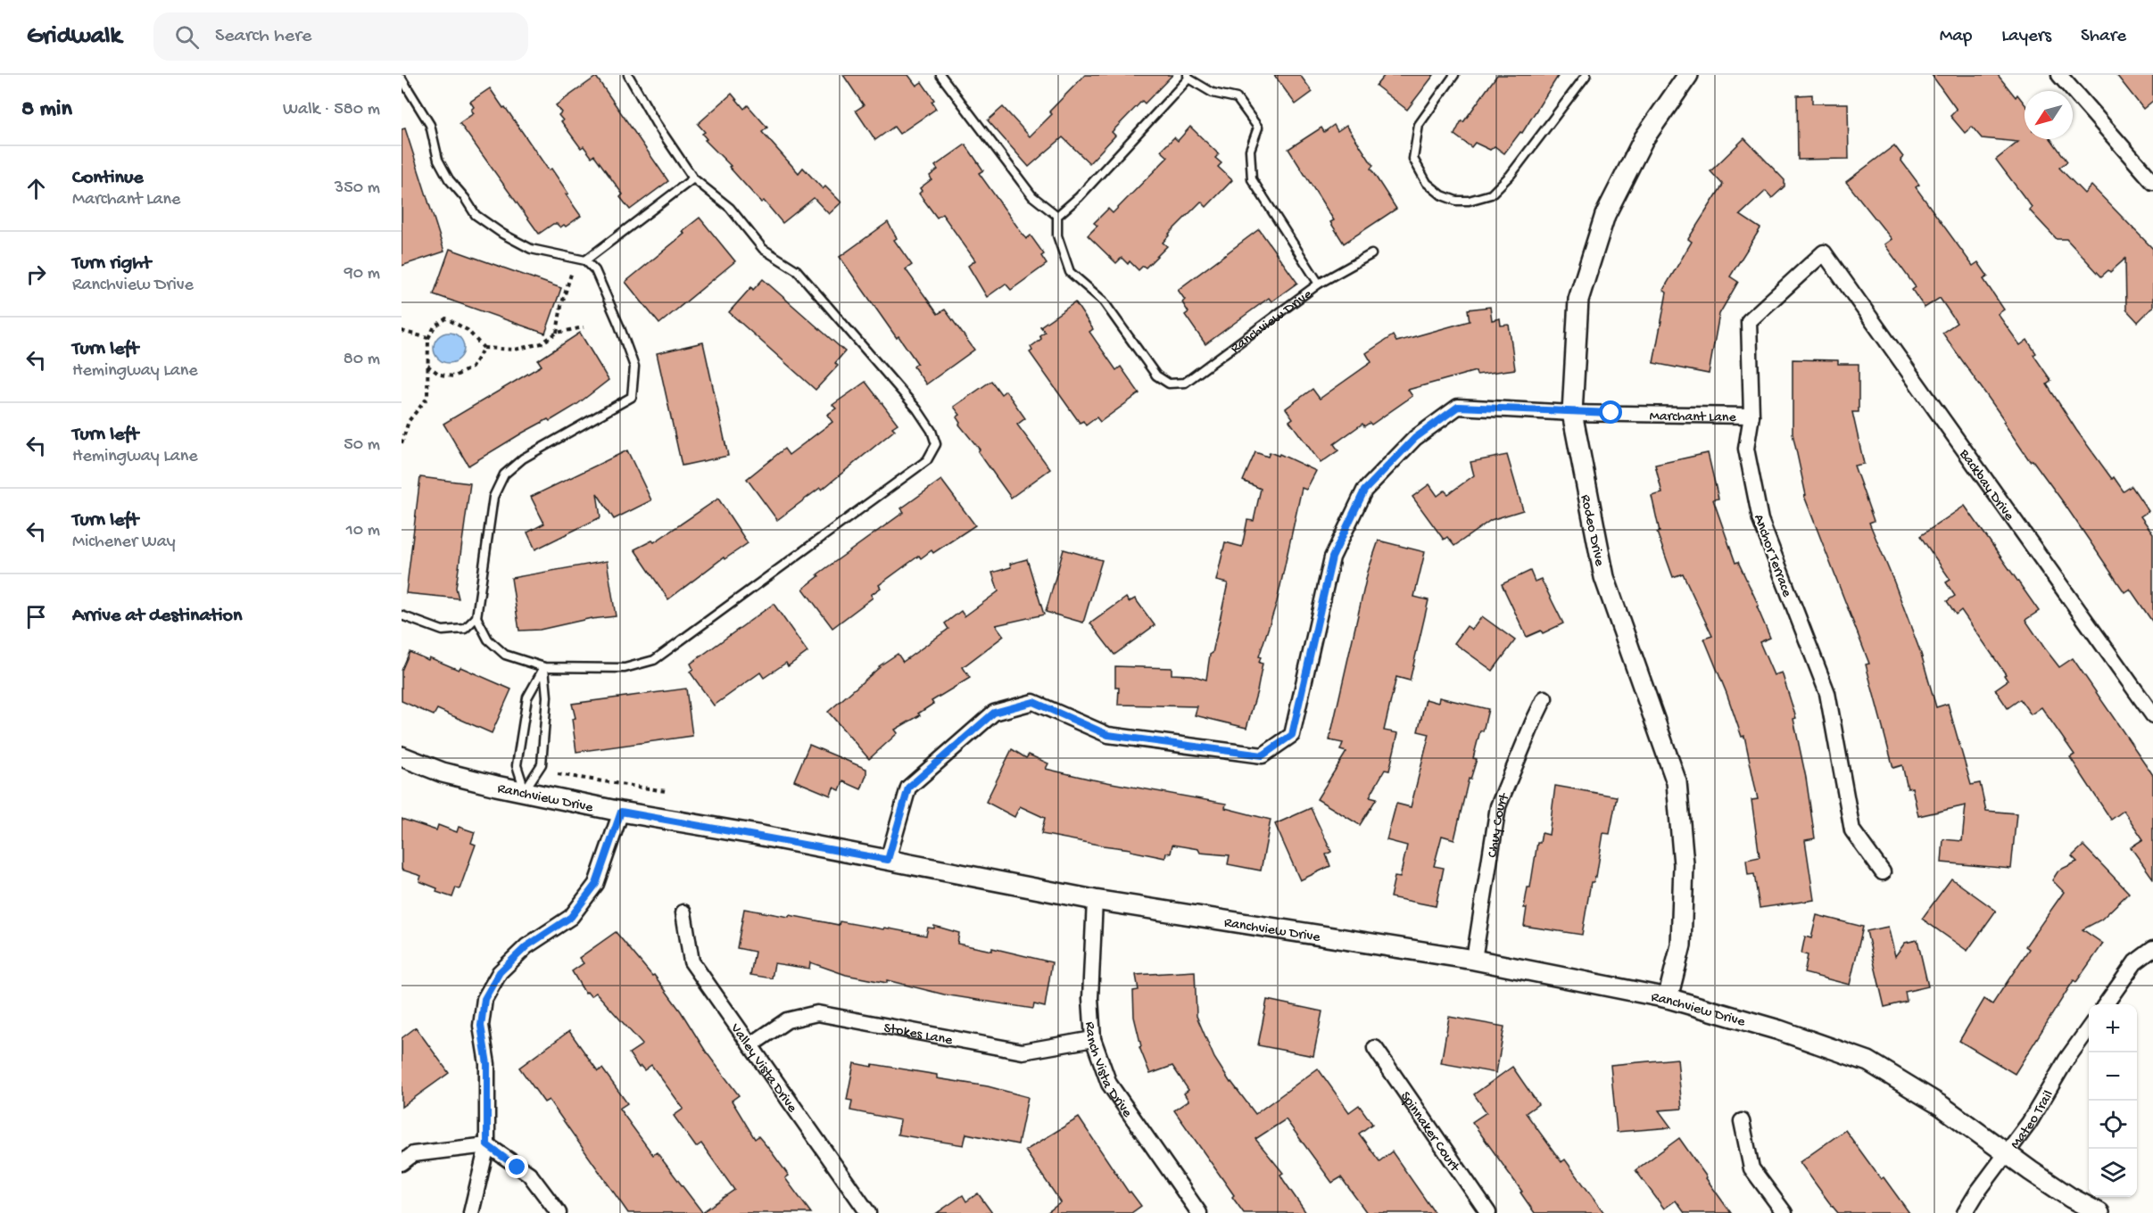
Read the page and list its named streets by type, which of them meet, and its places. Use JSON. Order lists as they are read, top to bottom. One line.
{"streets":{"street":["Ranchview Drive","Marchant Lane","Backbay Drive","Rodeo Drive","Anchor Terrace","Chuy Court","Stokes Lane","Valley Vista Drive","Ranch Vista Drive","Mateo Trail","Spinnaker Court"]},"crossings":[["Ranchview Drive","Marchant Lane"],["Ranchview Drive","Rodeo Drive"],["Ranchview Drive","Chuy Court"],["Ranchview Drive","Ranch Vista Drive"],["Ranchview Drive","Mateo Trail"],["Marchant Lane","Rodeo Drive"],["Marchant Lane","Anchor Terrace"],["Backbay Drive","Anchor Terrace"],["Stokes Lane","Valley Vista Drive"],["Stokes Lane","Ranch Vista Drive"]],"north":"bottom left","page":{"header":"Gridwalk","search":"Search here","nav":["Map","Layers","Share"],"heading":["8 min","Walk · 580 m"],"list":[["Continue","Marchant Lane","350 m"],["Turn right","Ranchview Drive","90 m"],["Turn left","Hemingway Lane","80 m"],["Turn left","Hemingway Lane","50 m"],["Turn left","Michener Way","10 m"],"Arrive at destination"],"map_buttons":["+","−"]}}
